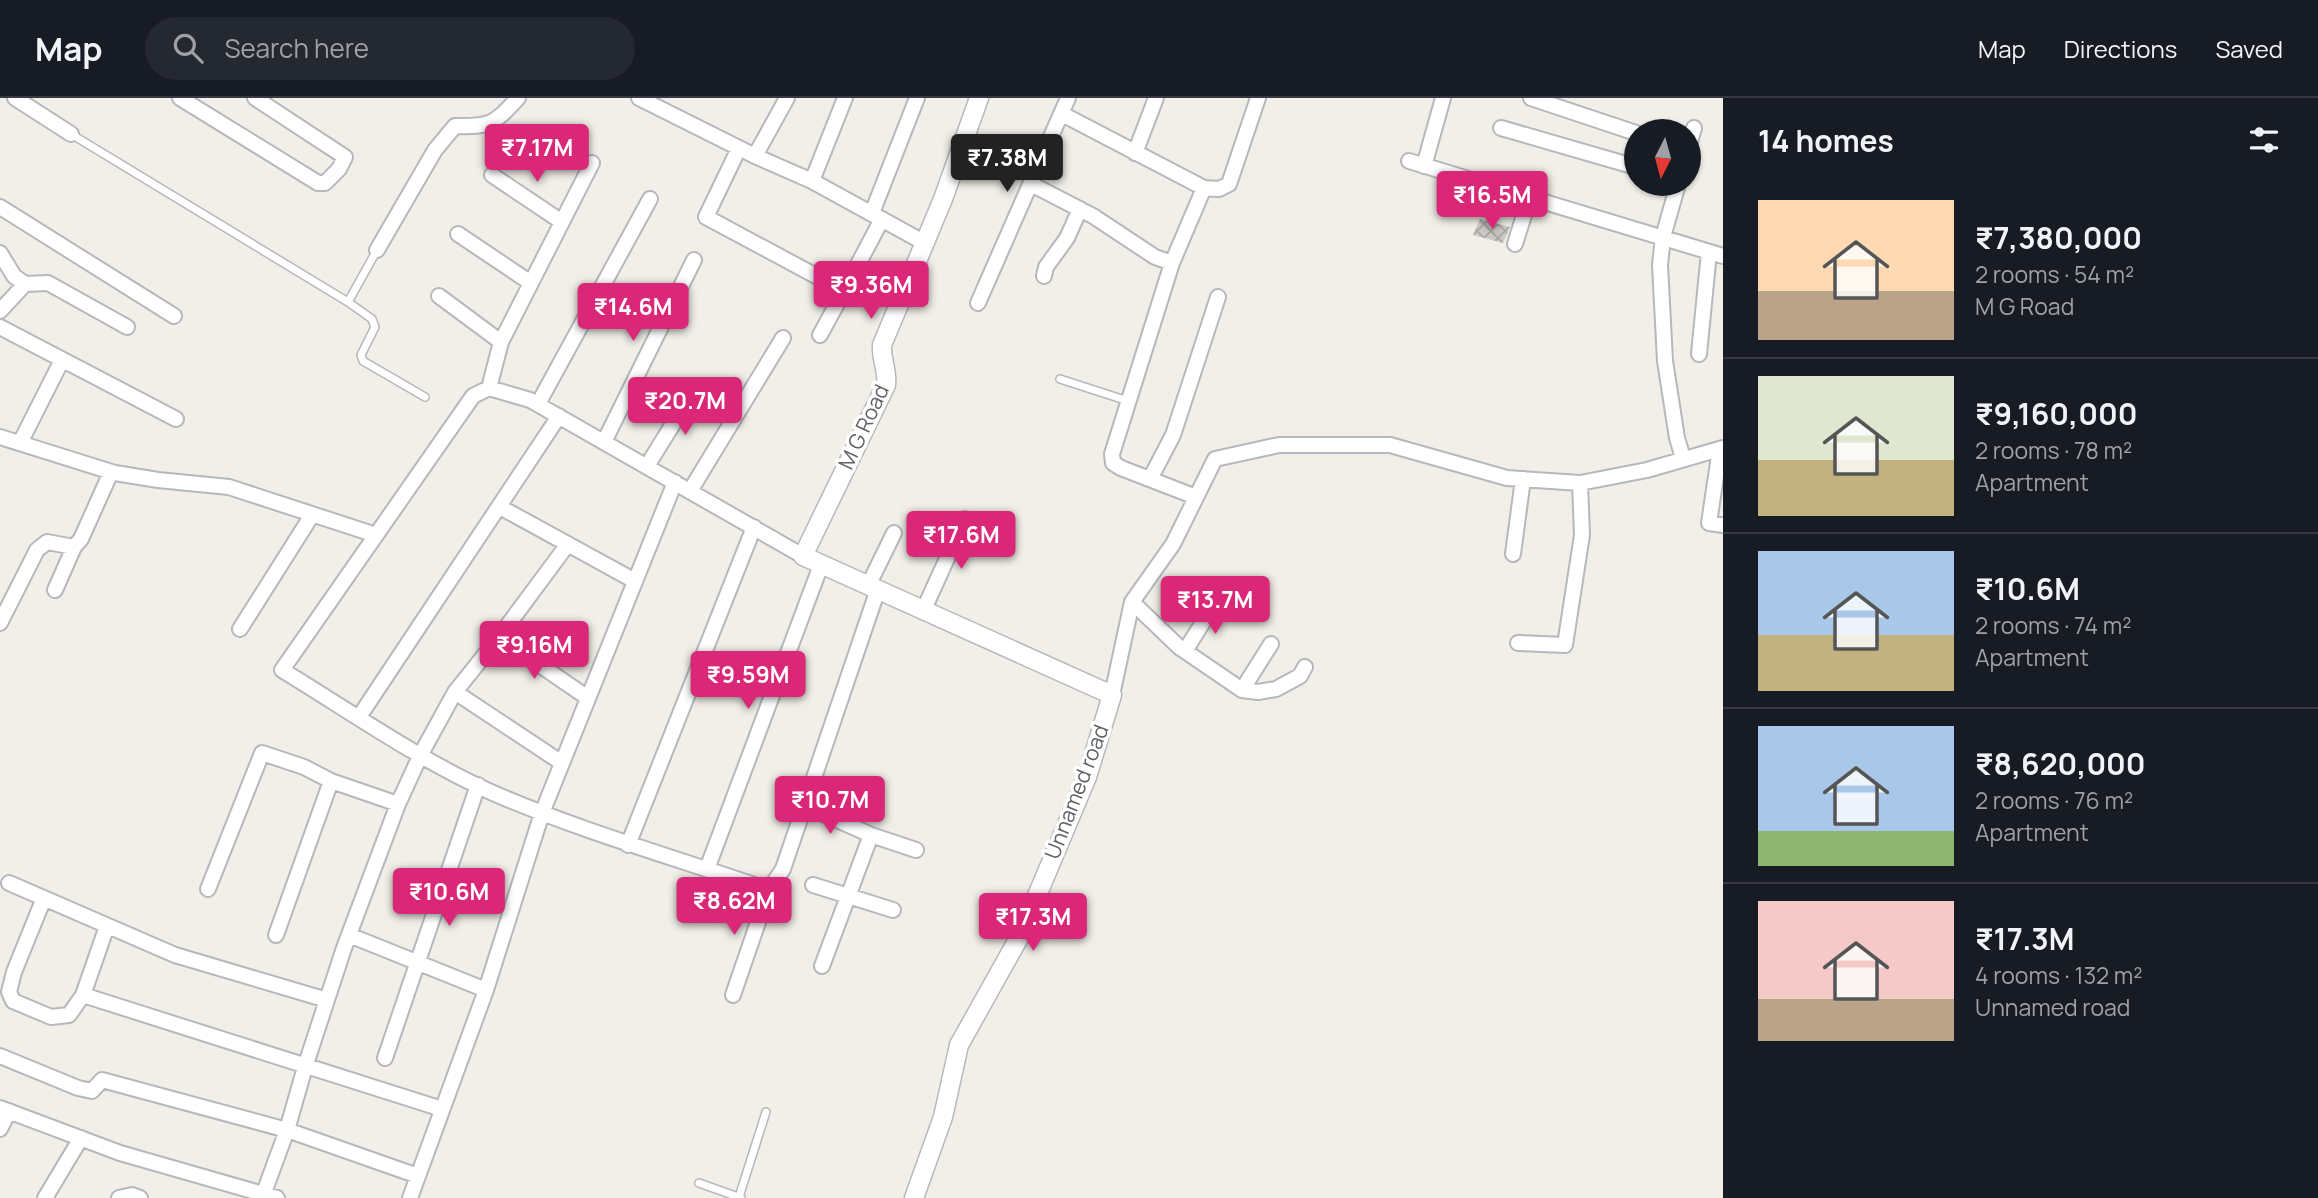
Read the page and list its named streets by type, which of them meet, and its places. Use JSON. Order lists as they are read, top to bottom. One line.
{"streets":{"street":["M G Road","Unnamed road"]},"north":"bottom","page":{"header":"Map","search":"Search here","nav":["Map","Directions","Saved"],"heading":"14 homes","price":["₹7.17M","₹7.38M","₹16.5M","₹9.36M","₹14.6M","₹20.7M","₹17.6M","₹13.7M","₹9.16M","₹9.59M","₹10.7M","₹10.6M","₹8.62M","₹17.3M"],"list":[{"name":"₹7,380,000","note":"2 rooms · 54 m² · M G Road"},{"name":"₹9,160,000","note":"2 rooms · 78 m² · Apartment"},{"name":"₹10.6M","note":"2 rooms · 74 m² · Apartment"},{"name":"₹8,620,000","note":"2 rooms · 76 m² · Apartment"},{"name":"₹17.3M","note":"4 rooms · 132 m² · Unnamed road"}]}}
